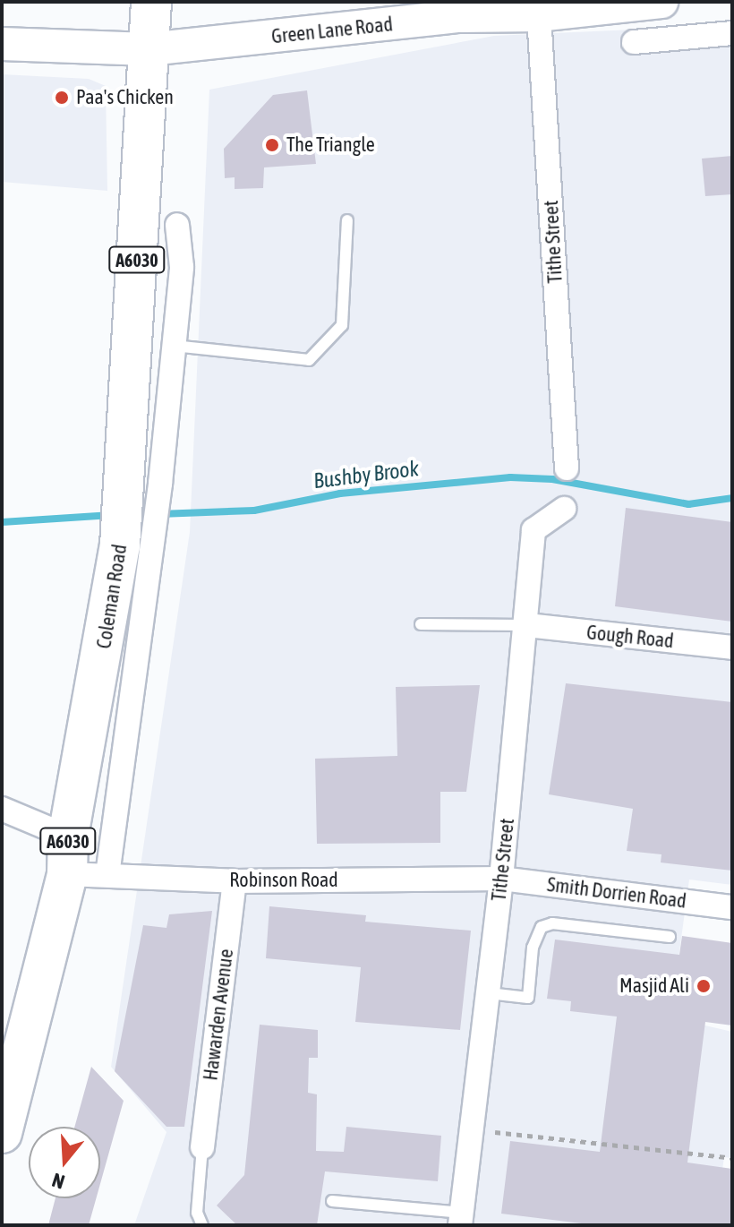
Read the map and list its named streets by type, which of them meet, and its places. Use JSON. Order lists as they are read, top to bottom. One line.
{"streets":{"highway":["A6030","Coleman Road"],"street":["Green Lane Road","Tithe Street","Gough Road","Robinson Road","Smith Dorrien Road","Hawarden Avenue"]},"crossings":[["Green Lane Road","Tithe Street"],["Green Lane Road","Coleman Road"],["Tithe Street","Gough Road"],["Tithe Street","Robinson Road"],["Tithe Street","Smith Dorrien Road"],["Coleman Road","Robinson Road"],["Robinson Road","Smith Dorrien Road"],["Robinson Road","Hawarden Avenue"]],"water":["Bushby Brook"],"places":["Paa's Chicken","The Triangle","Masjid Ali"],"north":"bottom"}
